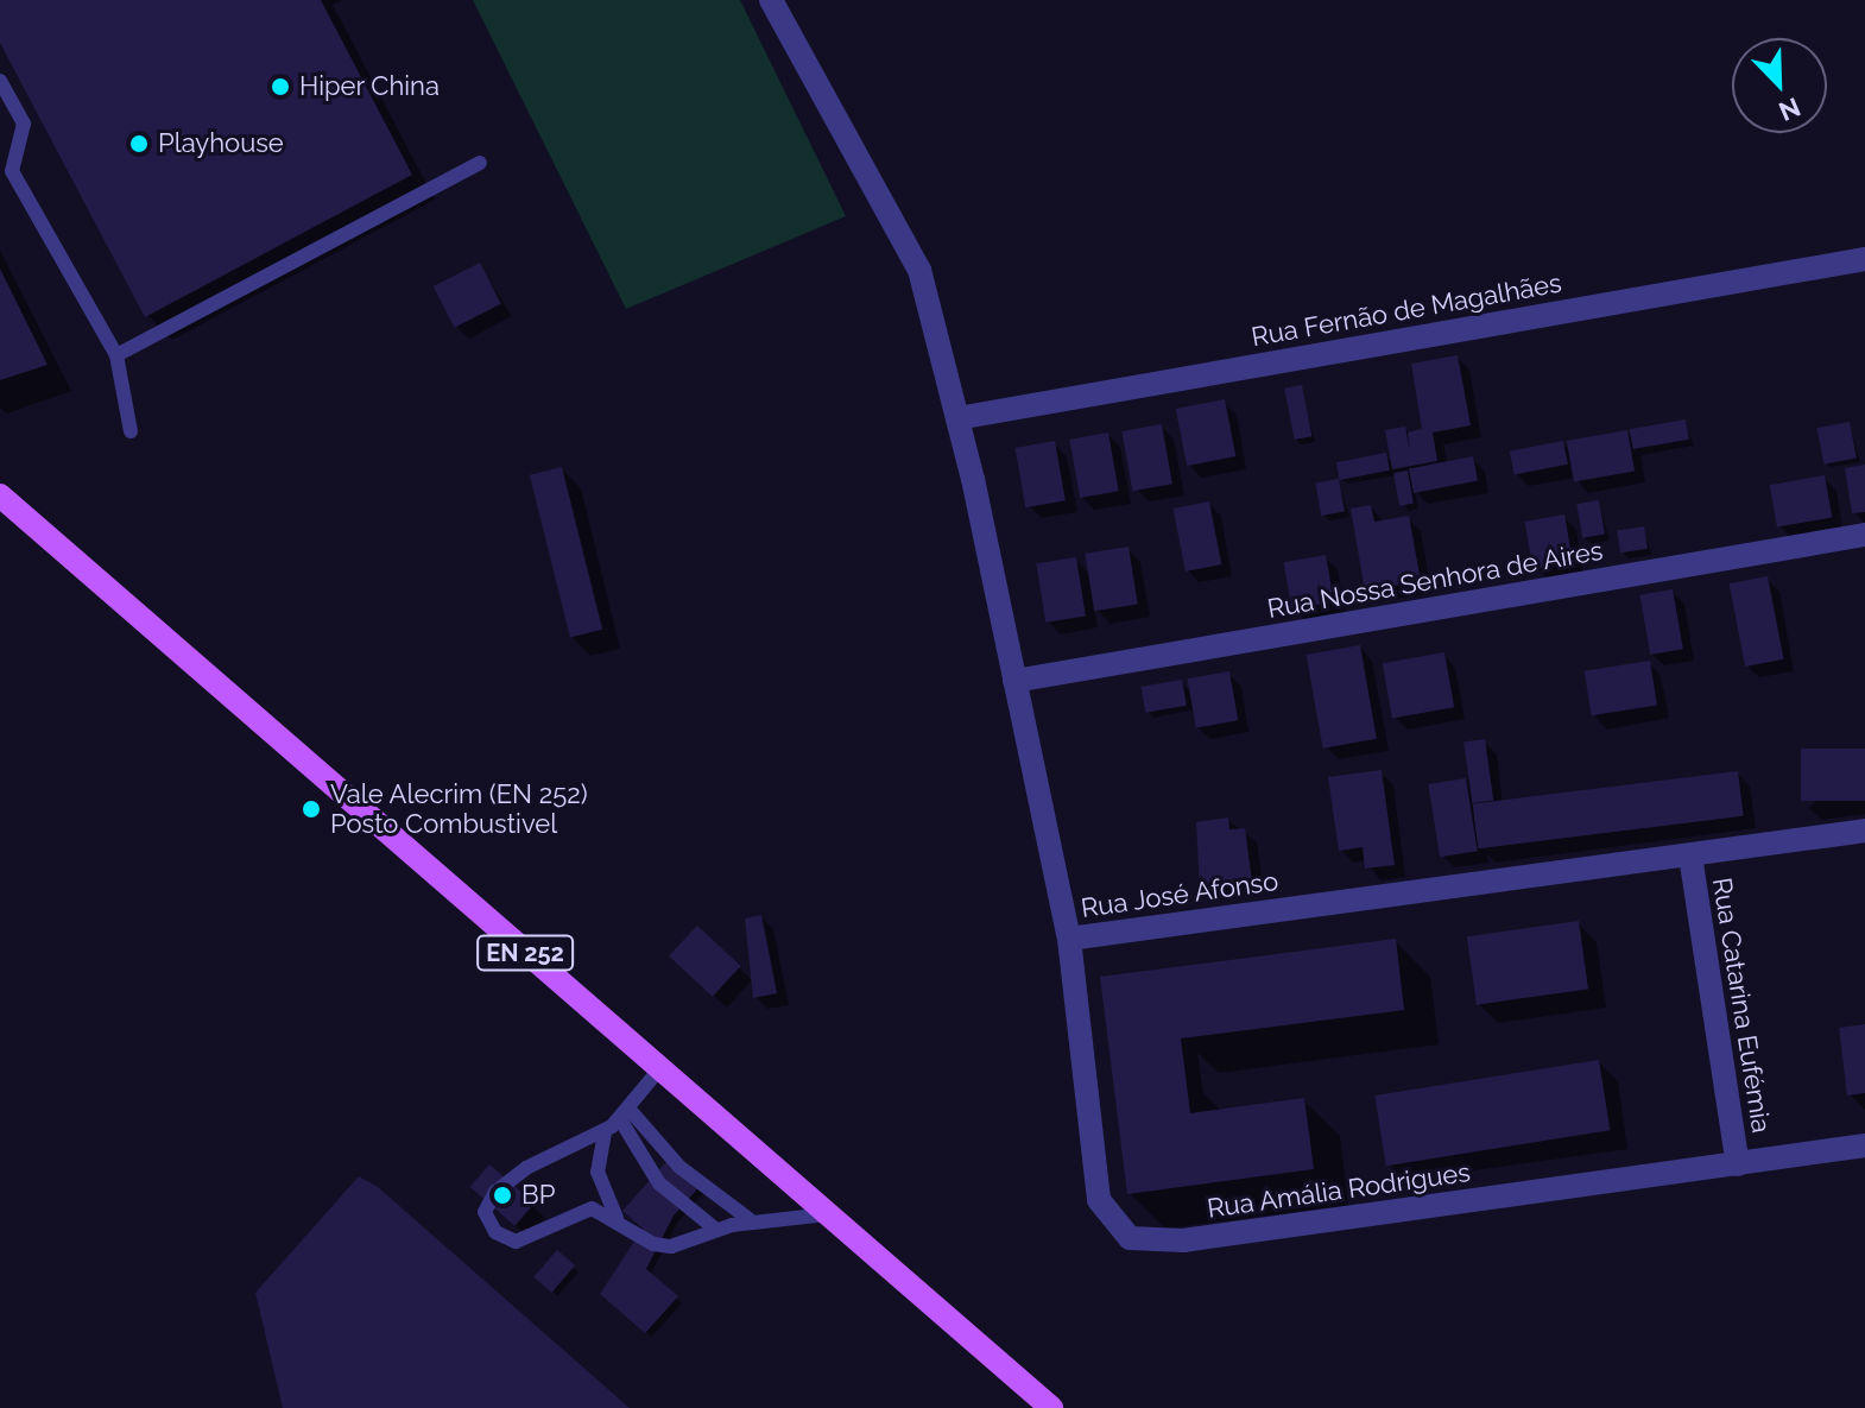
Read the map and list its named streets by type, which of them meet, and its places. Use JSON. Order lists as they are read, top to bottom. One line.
{"streets":{"main road":["EN 252"],"street":["Rua Fernão de Magalhães","Rua Nossa Senhora de Aires","Rua José Afonso","Rua Catarina Eufémia","Rua Amália Rodrigues"]},"crossings":[["Rua Fernão de Magalhães","Rua José Afonso"],["Rua Nossa Senhora de Aires","Rua José Afonso"],["Rua José Afonso","Rua Catarina Eufémia"],["Rua José Afonso","Rua Amália Rodrigues"],["Rua Catarina Eufémia","Rua Amália Rodrigues"]],"places":["Hiper China","Playhouse","Vale Alecrim (EN 252) Posto Combustivel","BP"],"north":"bottom right"}
